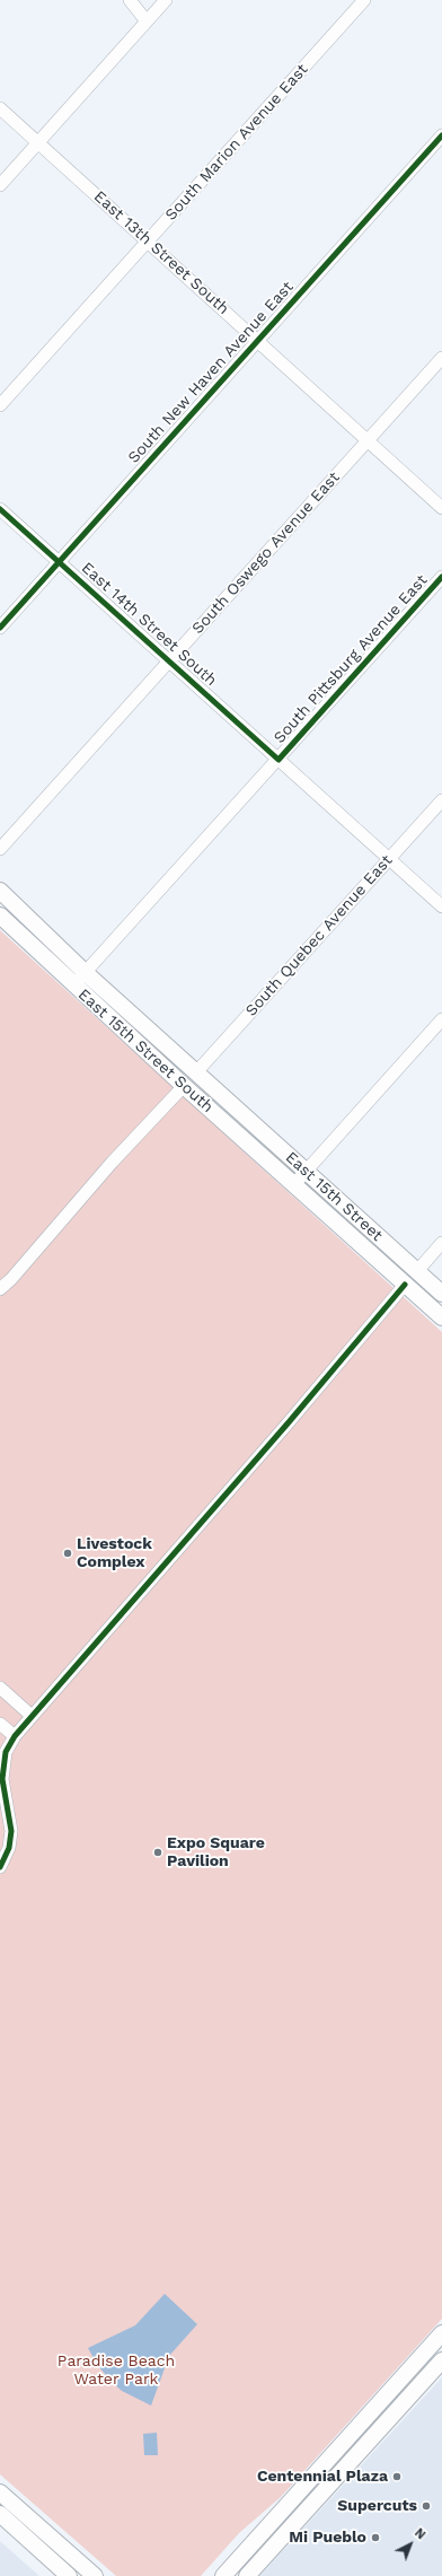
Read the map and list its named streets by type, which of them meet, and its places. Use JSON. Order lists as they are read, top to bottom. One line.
{"streets":{"main road":["East 15th Street South","East 15th Street"],"street":["South Marion Avenue East","East 13th Street South","South New Haven Avenue East","South Oswego Avenue East","East 14th Street South","South Pittsburg Avenue East","South Quebec Avenue East"]},"crossings":[["South Marion Avenue East","East 13th Street South"],["East 13th Street South","South New Haven Avenue East"],["East 13th Street South","South Oswego Avenue East"],["South New Haven Avenue East","East 14th Street South"],["South Oswego Avenue East","East 14th Street South"],["East 14th Street South","South Pittsburg Avenue East"],["East 14th Street South","South Quebec Avenue East"],["South Pittsburg Avenue East","East 15th Street South"],["South Quebec Avenue East","East 15th Street South"],["East 15th Street South","East 15th Street"]],"parks":["Paradise Beach Water Park"],"places":["Livestock Complex","Expo Square Pavilion","Centennial Plaza","Supercuts","Mi Pueblo"],"north":"top right"}
